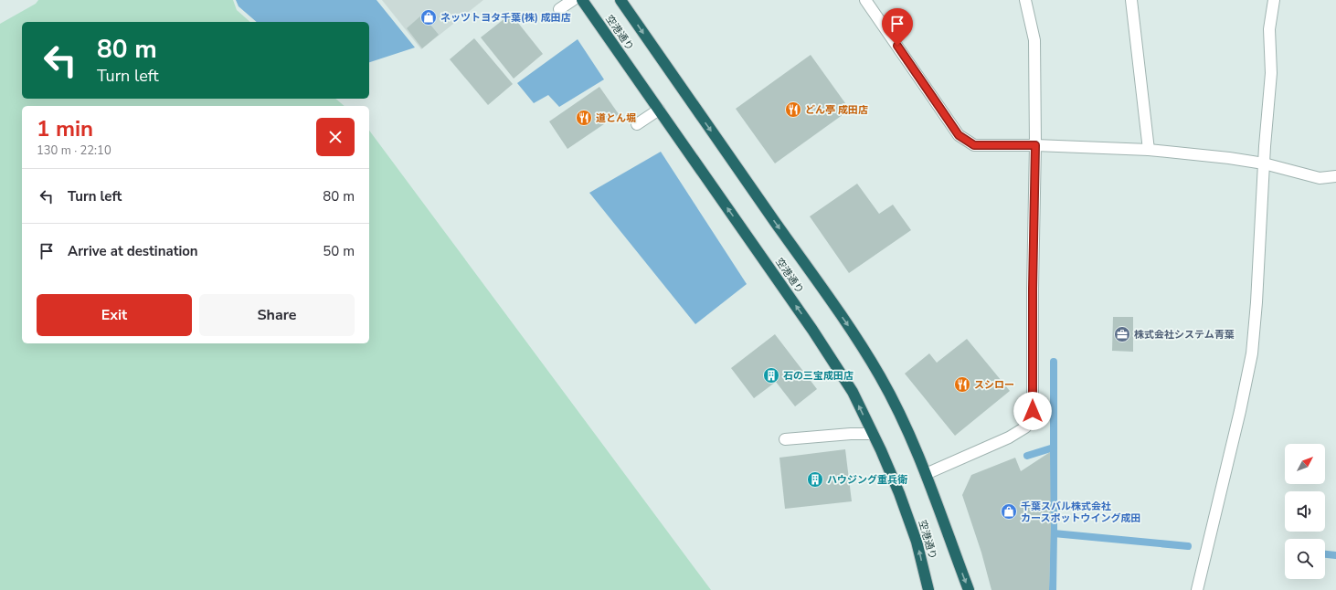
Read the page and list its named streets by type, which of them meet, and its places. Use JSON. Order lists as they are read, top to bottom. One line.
{"streets":{"highway":["空港通り"]},"places":{"shop":["ネッツトヨタ千葉(株) 成田店","千葉スバル株式会社 カースポットウイング成田"],"restaurant":["どん亭 成田店","道とん堀","スシロー"],"office":["株式会社システム青葉"],"building":["石の三宝成田店","ハウジング重兵衛"]},"north":"top right","page":{"turn":["80 m","Turn left"],"heading":["1 min","130 m · 22:10"],"list":[{"name":"Turn left","value":"80 m"},{"name":"Arrive at destination","value":"50 m"}],"buttons":["Exit","Share"]}}
